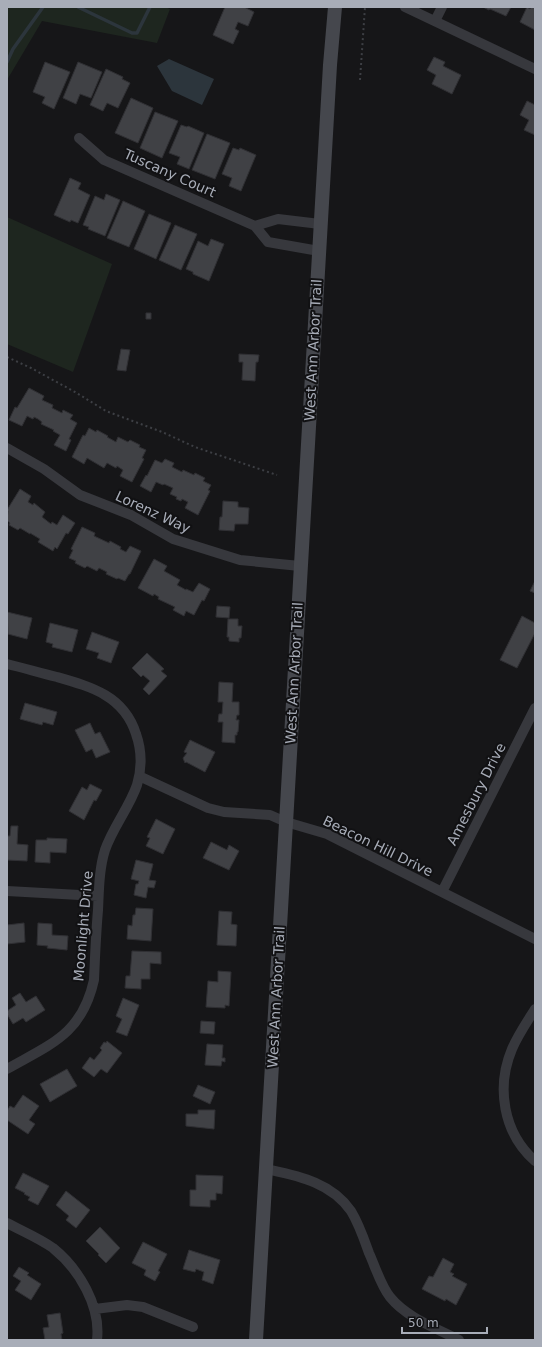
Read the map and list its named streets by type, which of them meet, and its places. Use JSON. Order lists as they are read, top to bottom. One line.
{"streets":{"street":["Tuscany Court","West Ann Arbor Trail","Lorenz Way","Amesbury Drive","Beacon Hill Drive","Moonlight Drive"]},"crossings":[["Tuscany Court","West Ann Arbor Trail"],["West Ann Arbor Trail","Lorenz Way"],["West Ann Arbor Trail","Beacon Hill Drive"],["Amesbury Drive","Beacon Hill Drive"],["Beacon Hill Drive","Moonlight Drive"]],"scale_bar":"50 m"}
